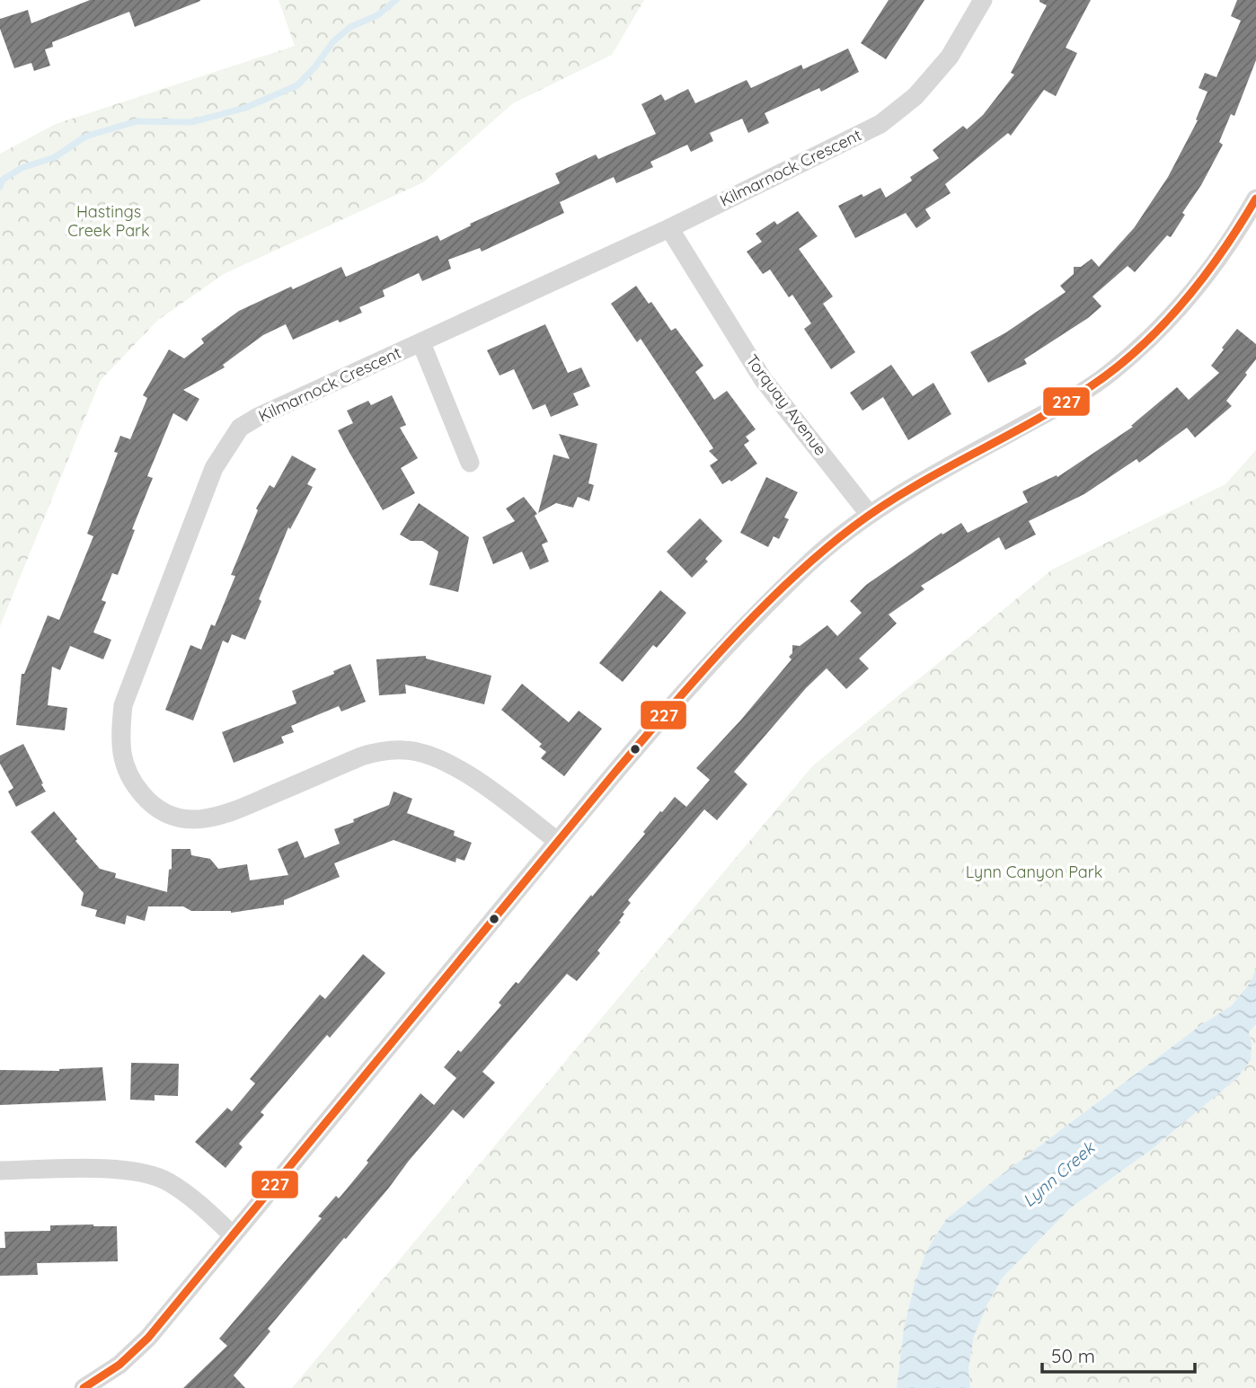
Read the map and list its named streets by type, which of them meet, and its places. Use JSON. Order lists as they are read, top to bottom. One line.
{"streets":{"street":["Kilmarnock Crescent","Torquay Avenue"]},"crossings":[["Kilmarnock Crescent","Torquay Avenue"]],"water":["Lynn Creek"],"parks":["Hastings Creek Park","Lynn Canyon Park"],"lines":["transit line 227"],"scale_bar":"50 m"}
